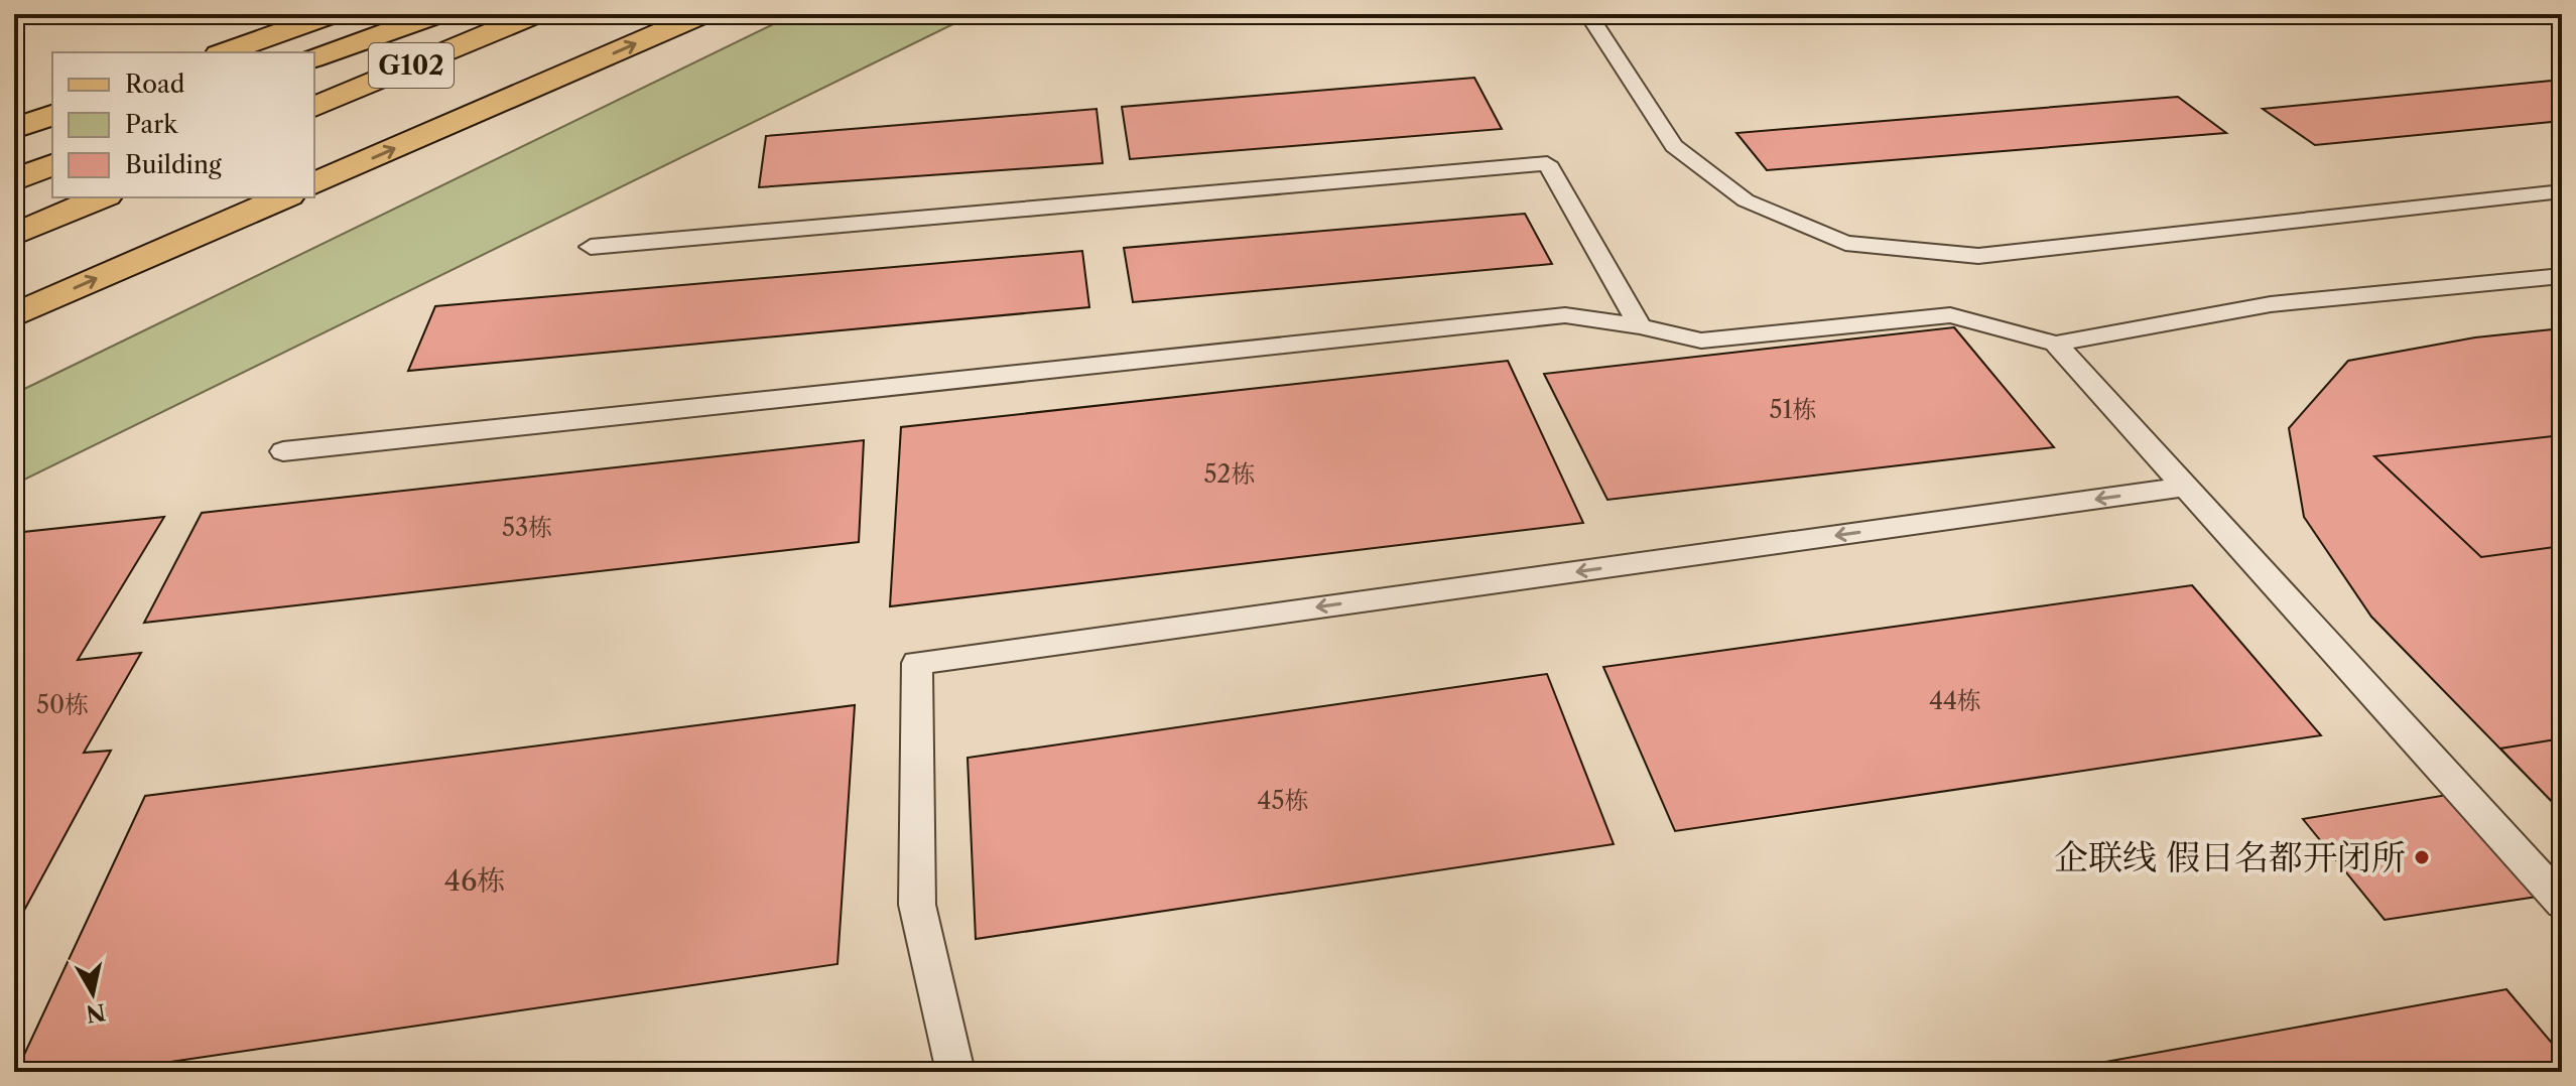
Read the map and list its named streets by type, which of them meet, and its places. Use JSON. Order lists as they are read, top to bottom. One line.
{"streets":{"main road":["G102"]},"places":["企联线 假日名都开闭所"],"house_numbers":["51栋","52栋","53栋","44栋","50栋","45栋","46栋"],"legend":["Road","Park","Building"],"north":"bottom"}
